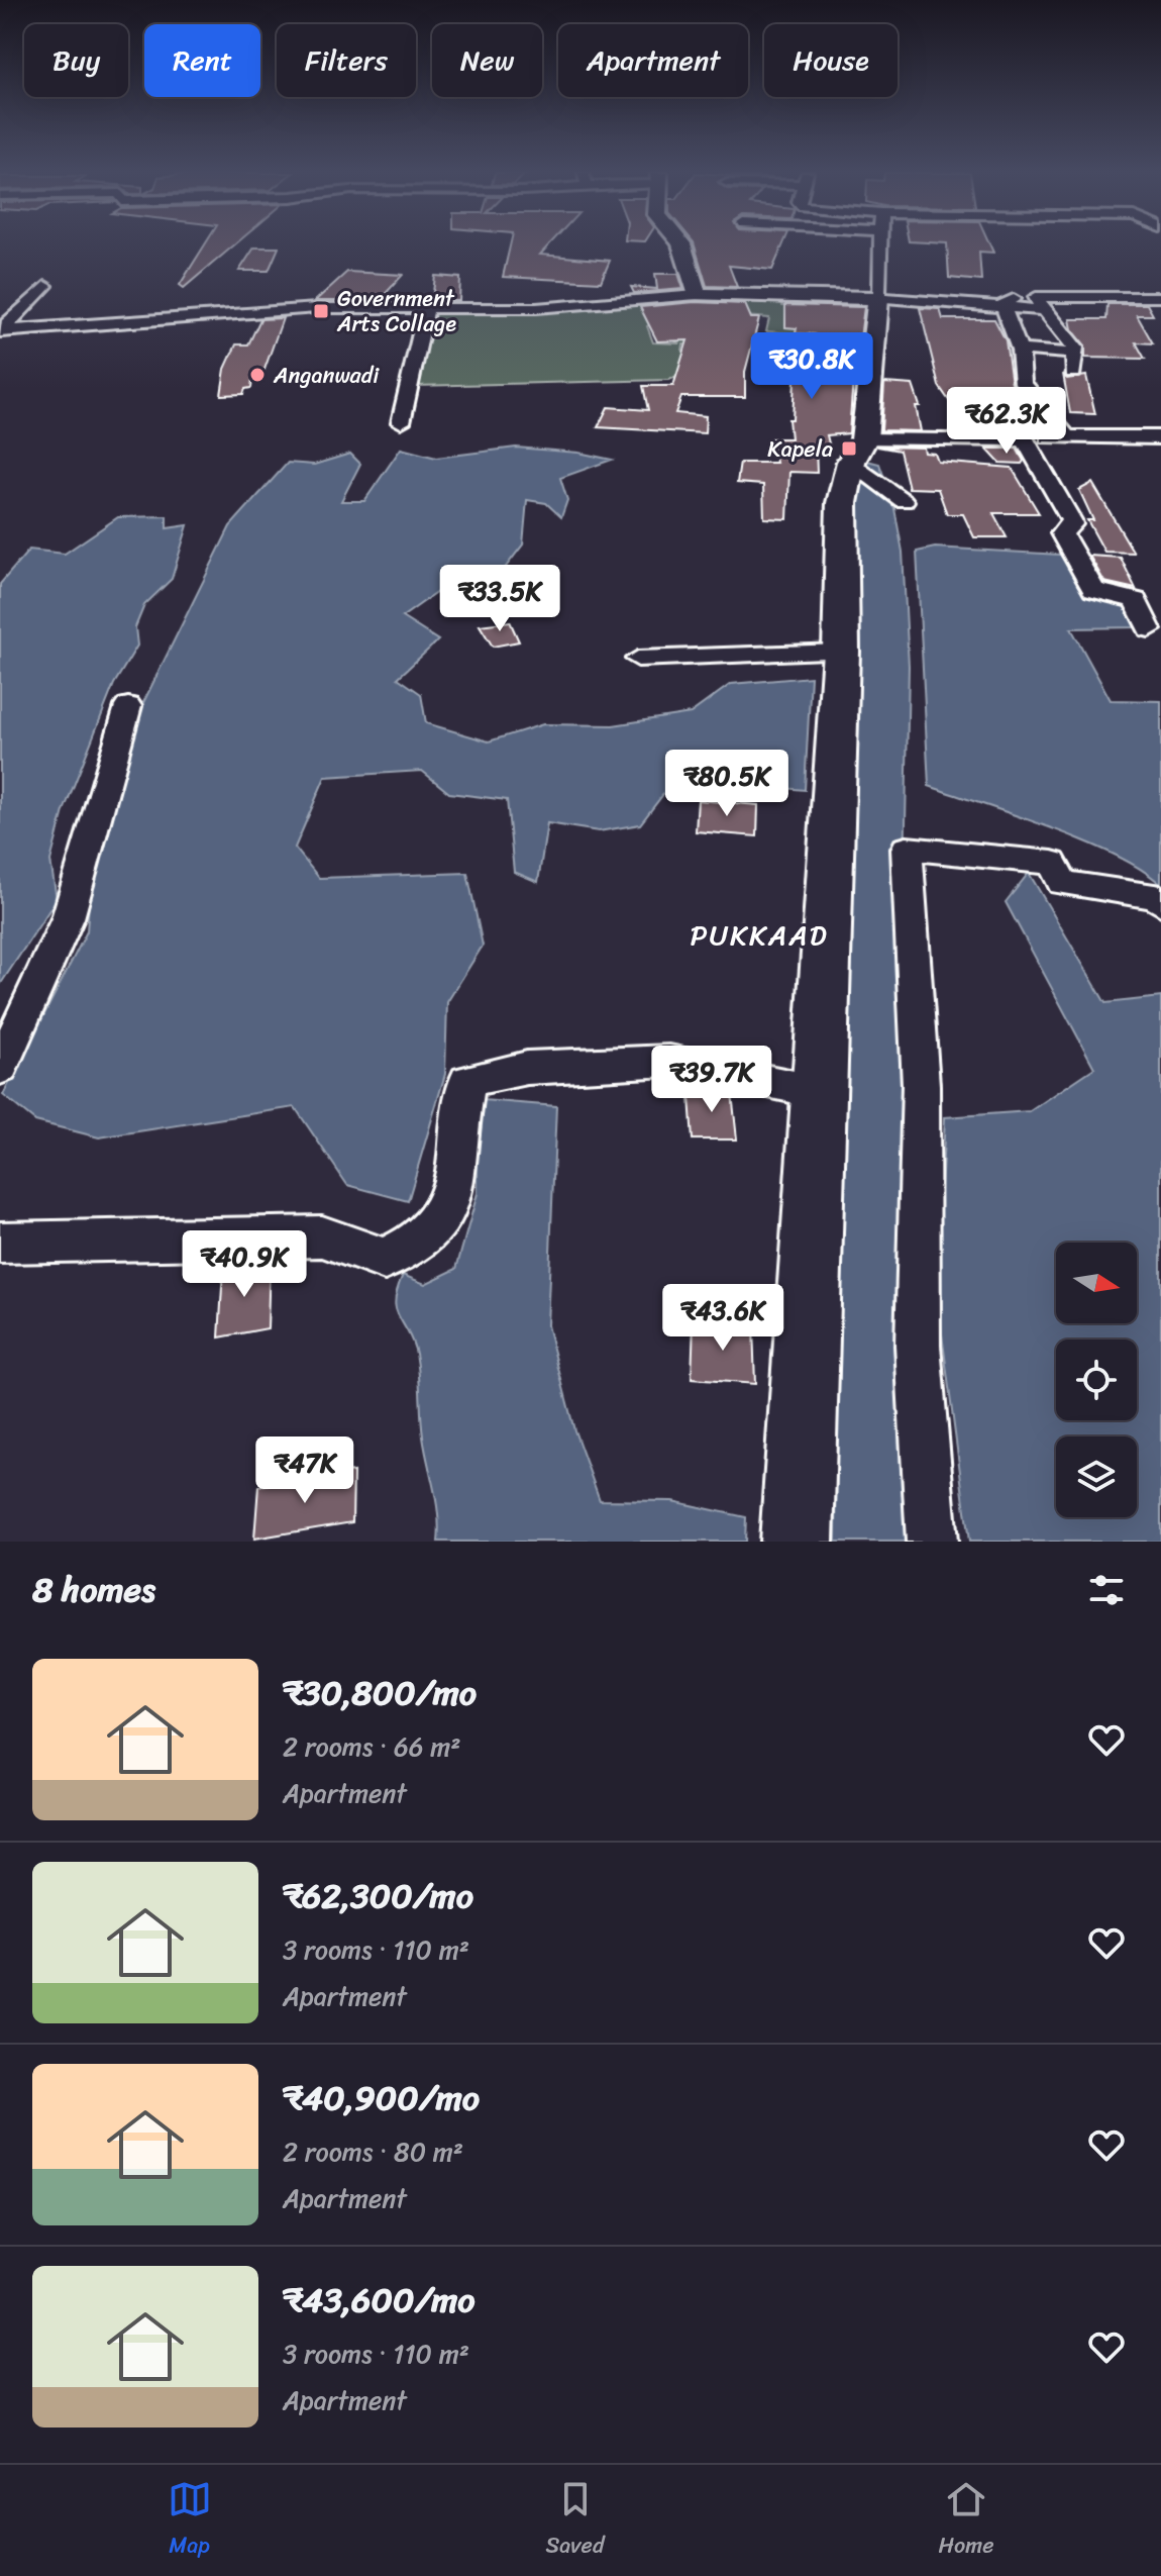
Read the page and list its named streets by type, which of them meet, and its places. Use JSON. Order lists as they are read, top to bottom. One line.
{"districts":["PUKKAAD"],"places":{"transit":["Government Arts Collage","Kapela"],"other":["Anganwadi"]},"north":"right","page":{"chip":["Buy","Rent","Filters","New","Apartment","House"],"price":["₹30.8K","₹62.3K","₹33.5K","₹80.5K","₹39.7K","₹40.9K","₹43.6K","₹47K"],"heading":"8 homes","list":[{"name":"₹30,800/mo","note":"2 rooms · 66 m² · Apartment"},{"name":"₹62,300/mo","note":"3 rooms · 110 m² · Apartment"},{"name":"₹40,900/mo","note":"2 rooms · 80 m² · Apartment"},{"name":"₹43,600/mo","note":"3 rooms · 110 m² · Apartment"}],"tabs":["Map","Saved","Home"]}}
